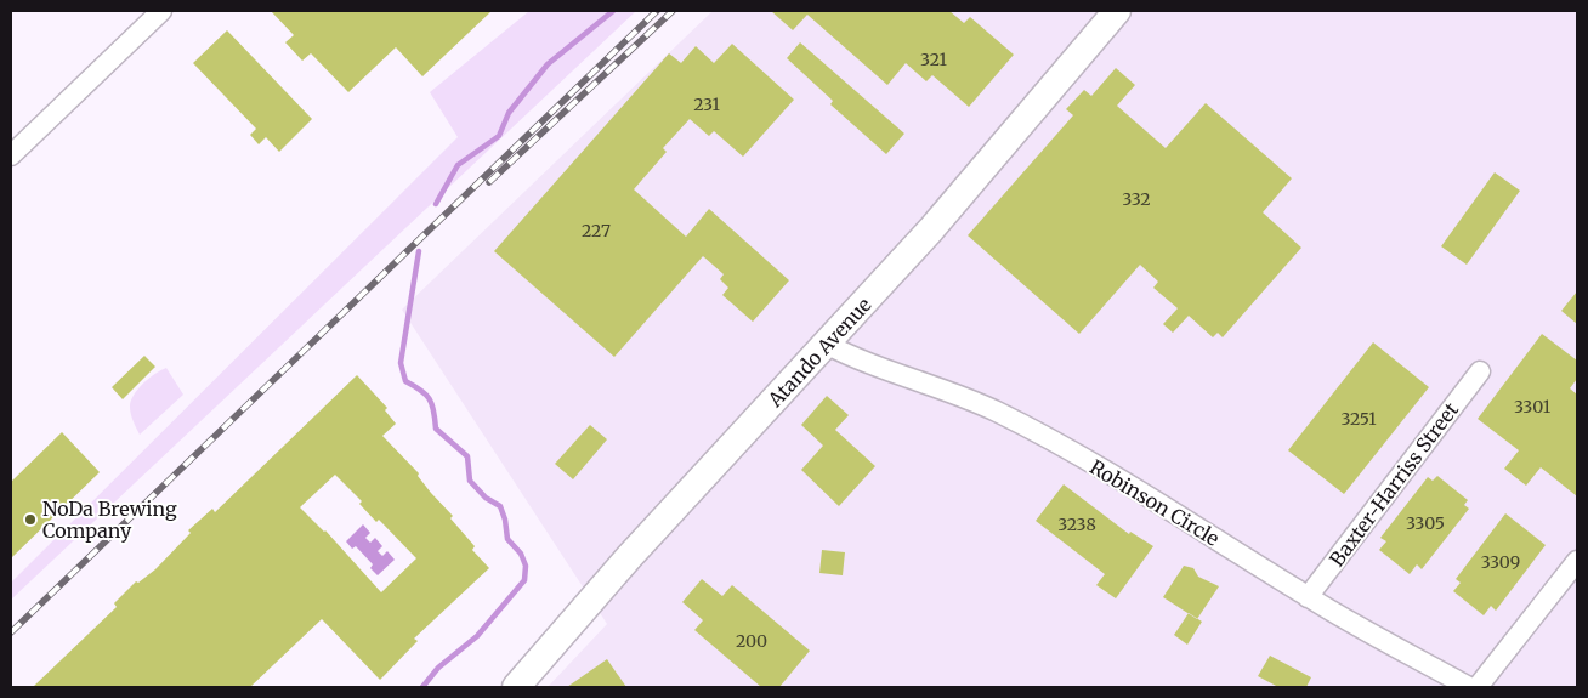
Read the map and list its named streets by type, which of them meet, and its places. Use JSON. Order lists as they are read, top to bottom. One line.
{"streets":{"main road":["Atando Avenue"],"street":["Baxter-Harriss Street","Robinson Circle"]},"crossings":[["Atando Avenue","Robinson Circle"],["Baxter-Harriss Street","Robinson Circle"]],"places":["NoDa Brewing Company"],"house_numbers":["321","231","332","227","3301","3251","3305","3238","3309","200"]}
